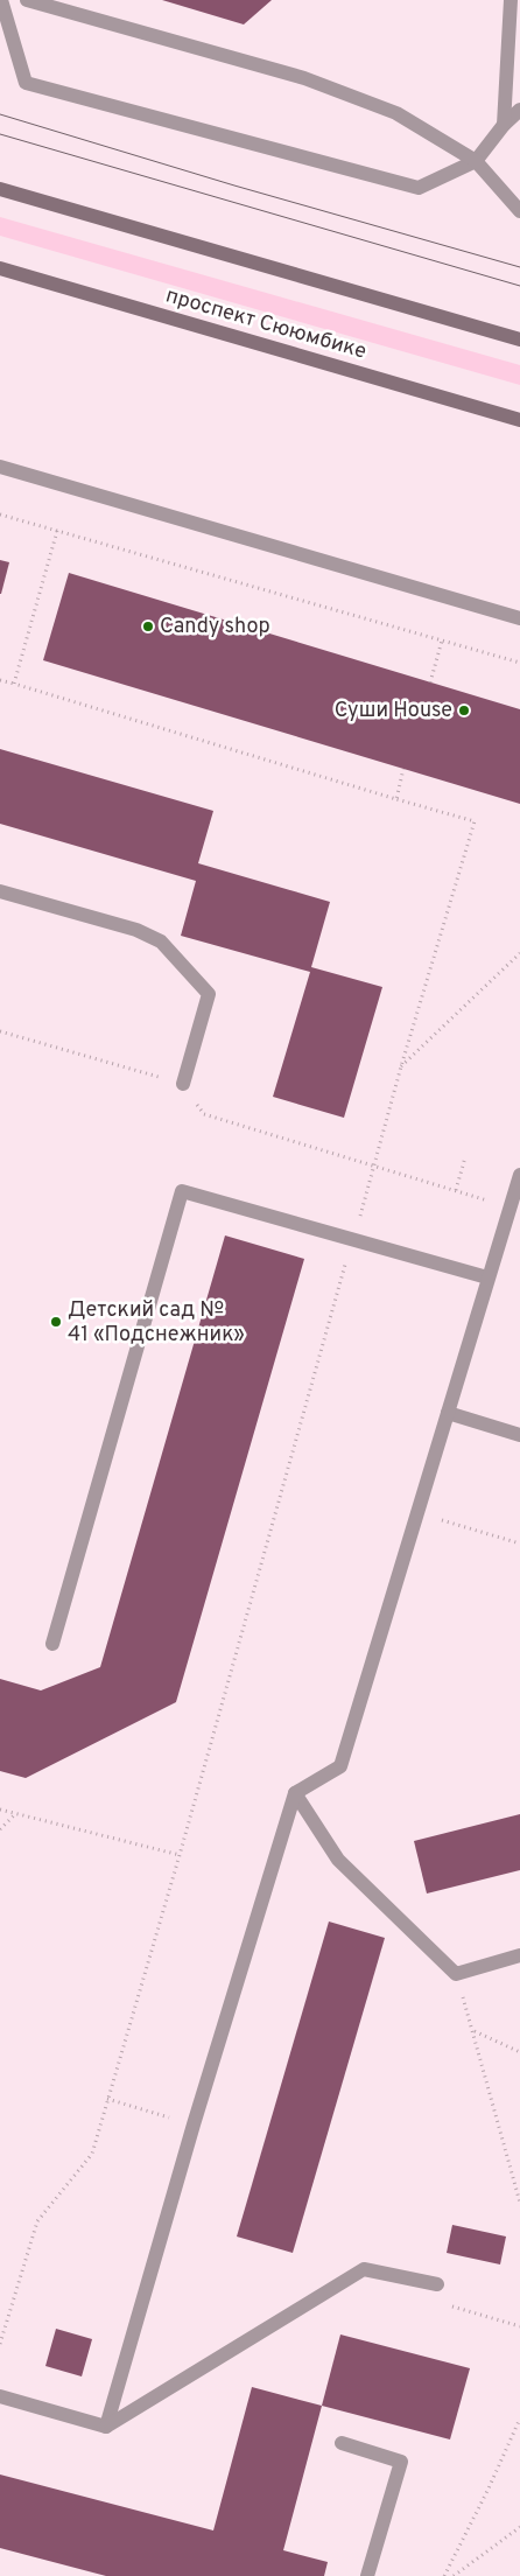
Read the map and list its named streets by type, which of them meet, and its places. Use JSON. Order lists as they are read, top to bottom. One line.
{"streets":{"main road":["проспект Сююмбике"]},"places":["Candy shop","Суши House","Детский сад № 41 «Подснежник»"]}
